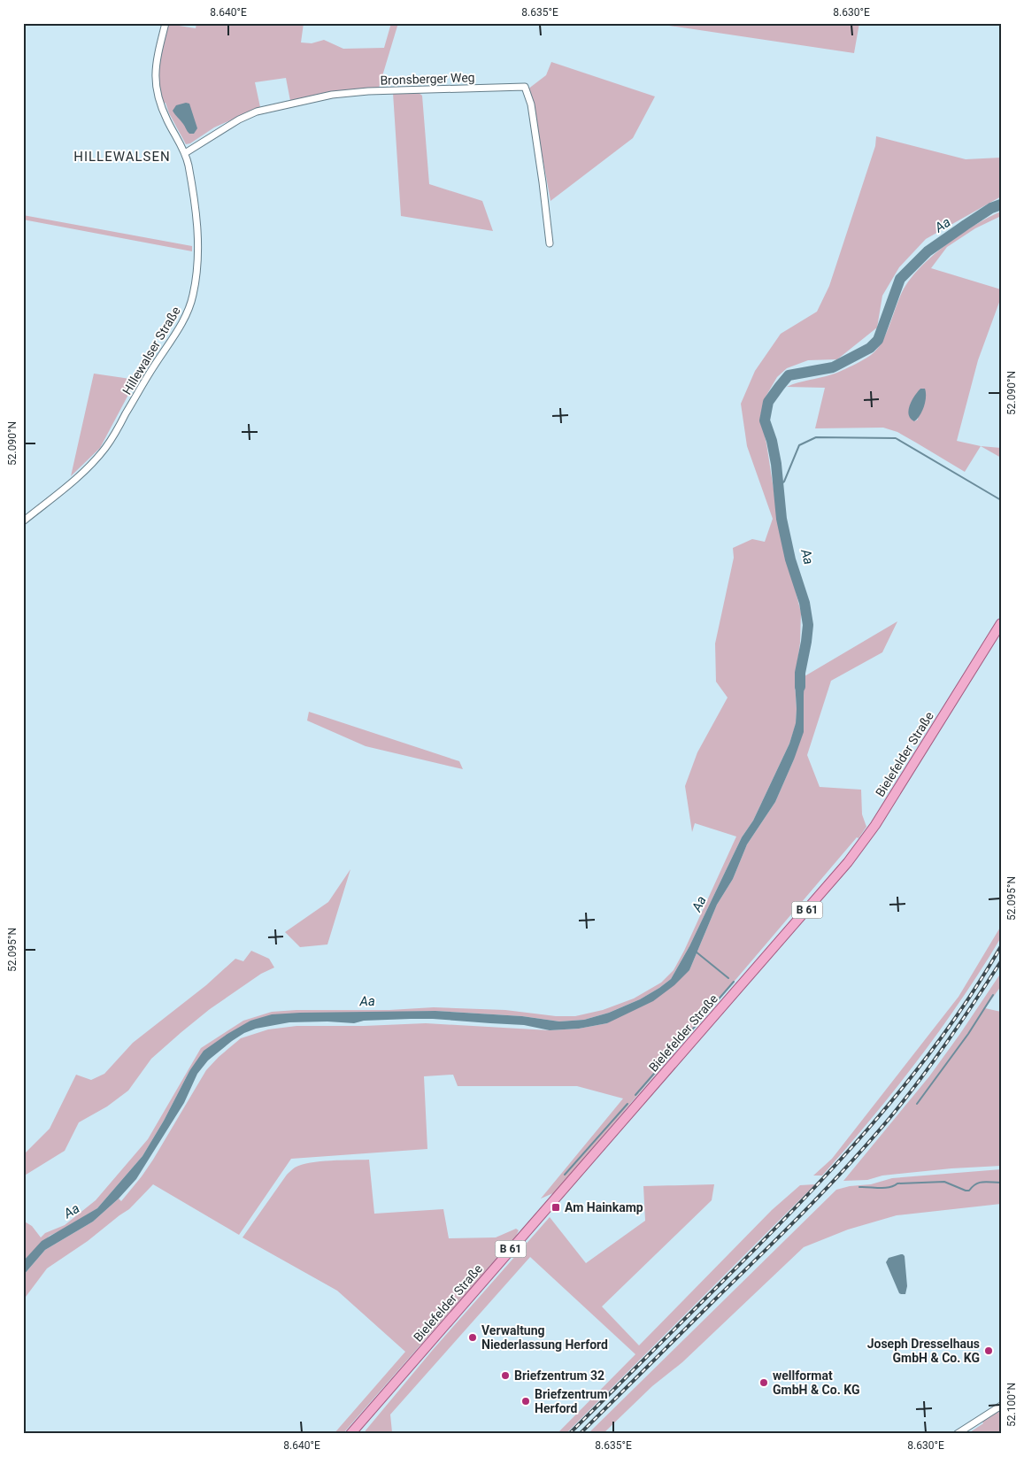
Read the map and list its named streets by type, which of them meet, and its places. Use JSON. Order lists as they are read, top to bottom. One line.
{"streets":{"main road":["Bielefelder Straße","B 61"],"street":["Bronsberger Weg","Hillewalser Straße"]},"crossings":[["Bronsberger Weg","Hillewalser Straße"]],"districts":["HILLEWALSEN"],"water":["Aa"],"places":{"transit":["Am Hainkamp"],"other":["Verwaltung Niederlassung Herford","Joseph Dresselhaus GmbH & Co. KG","Briefzentrum 32","wellformat GmbH & Co. KG","Briefzentrum Herford"]},"coordinates":["8.640°E","8.635°E","8.630°E","52.090°N","52.095°N","52.100°N"]}
